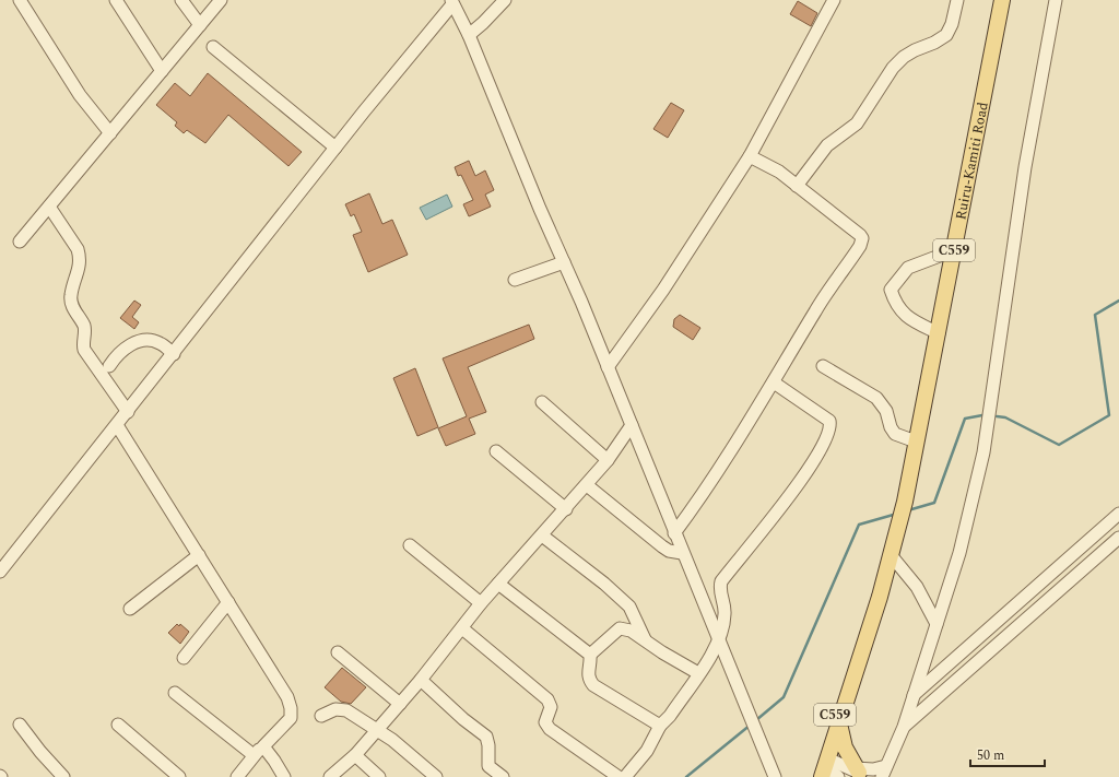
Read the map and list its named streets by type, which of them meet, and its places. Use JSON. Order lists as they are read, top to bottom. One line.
{"streets":{"main road":["Ruiru-Kamiti Road","C559"]},"crossings":[["Ruiru-Kamiti Road","C559"]],"scale_bar":"50 m"}
